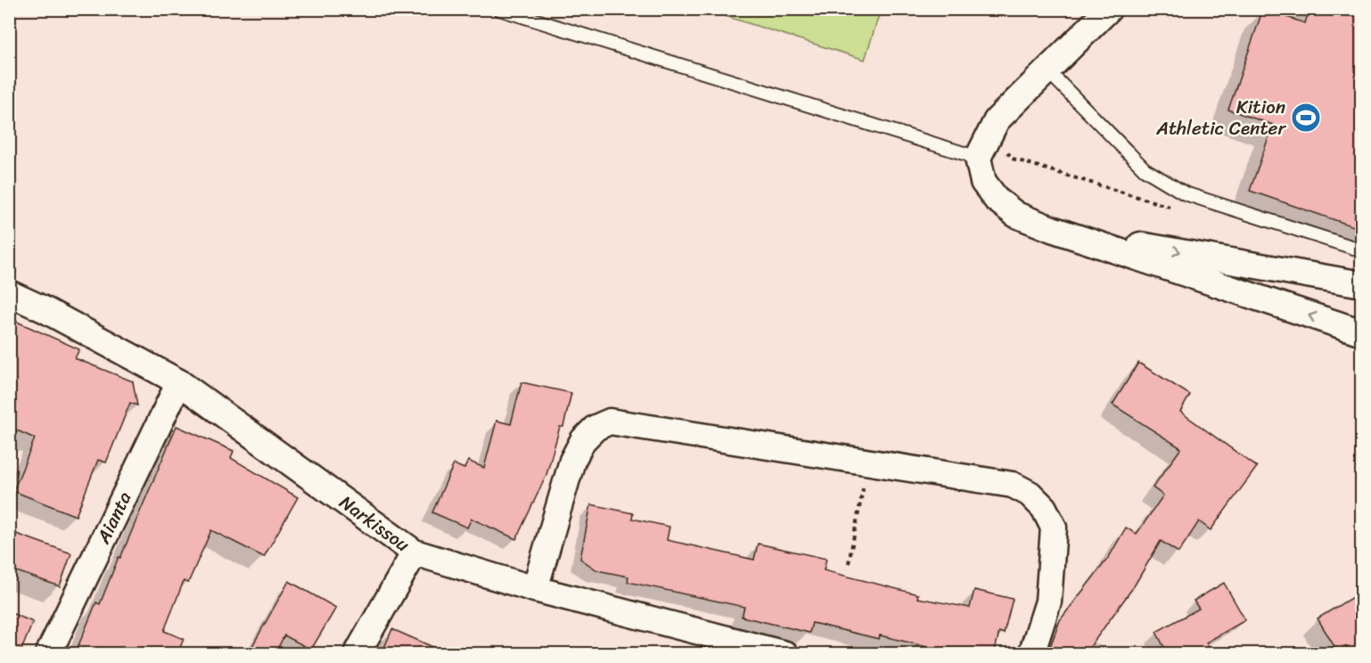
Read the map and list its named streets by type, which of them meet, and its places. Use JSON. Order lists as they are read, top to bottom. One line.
{"streets":{"street":["Aianta","Narkissou"]},"crossings":[["Aianta","Narkissou"]],"places":{"sports":["Kition Athletic Center"]}}
